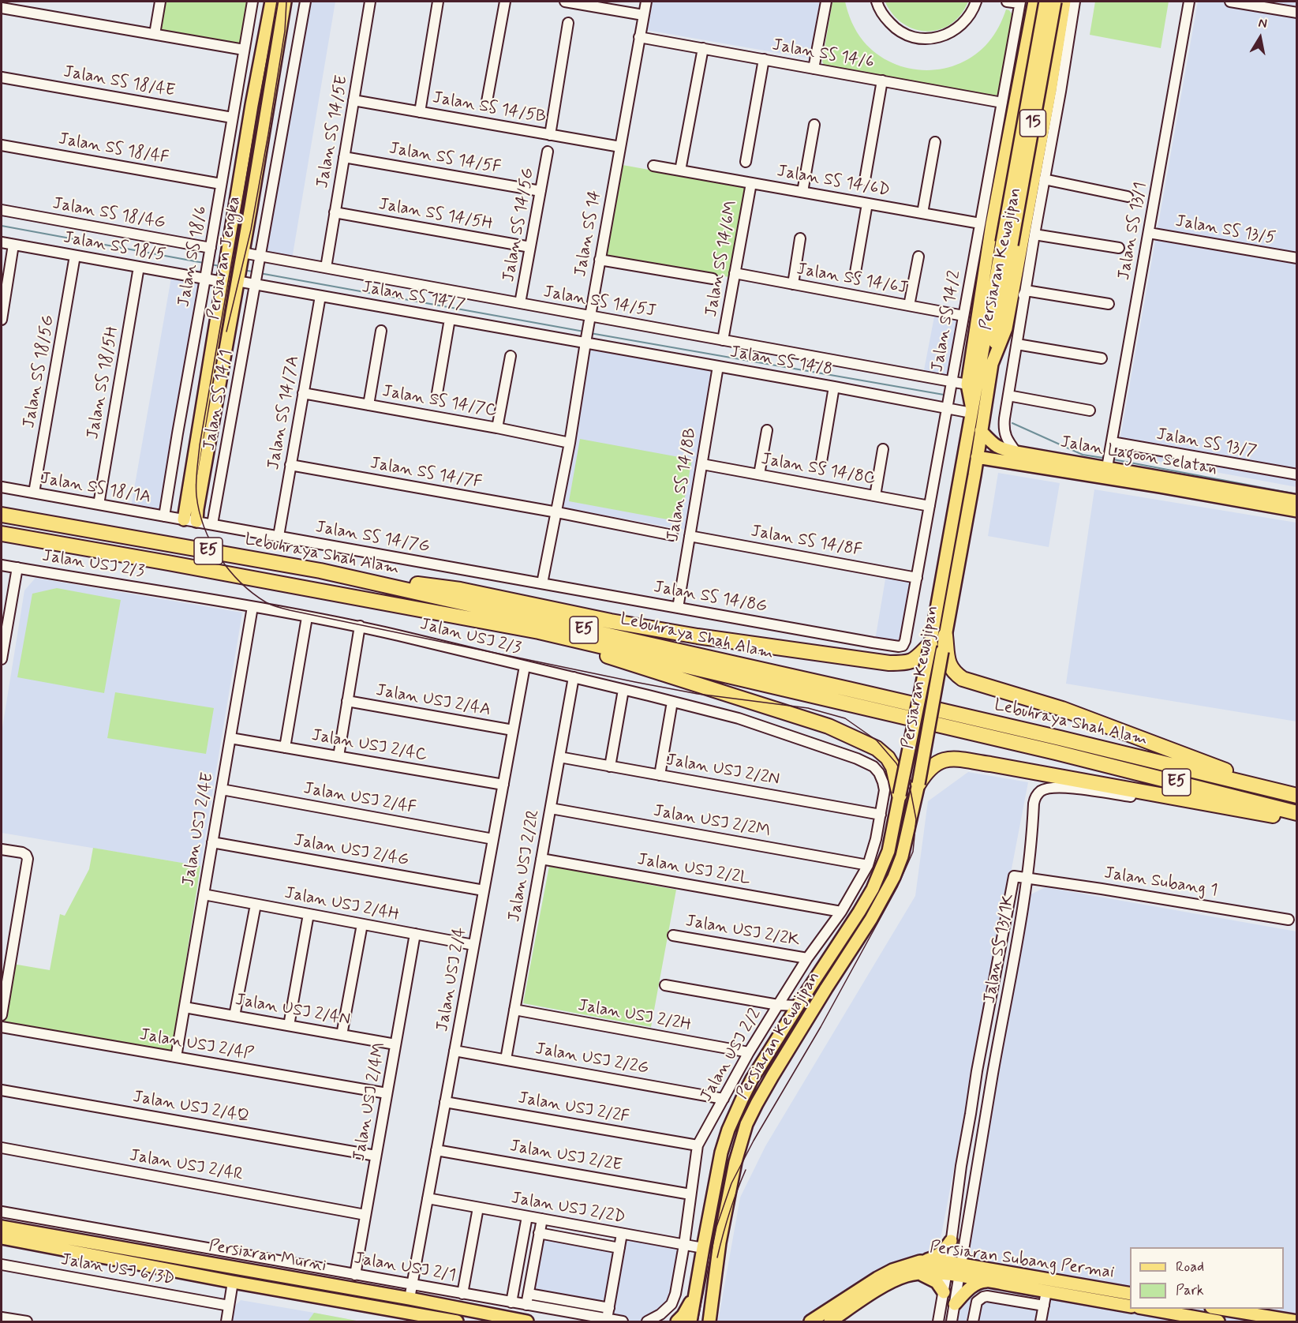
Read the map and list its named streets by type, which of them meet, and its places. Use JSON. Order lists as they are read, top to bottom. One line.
{"streets":{"highway":["E5","Lebuhraya Shah Alam"],"main road":["15","Persiaran Jengka","Persiaran Kewajipan","Jalan Lagoon Selatan","Persiaran Murni","Persiaran Subang Permai"],"street":["Jalan SS 14/6","Jalan SS 18/4E","Jalan SS 14/5B","Jalan SS 14/5E","Jalan SS 18/4F","Jalan SS 14/5F","Jalan SS 14/6D","Jalan SS 18/4G","Jalan SS 14/5H","Jalan SS 14/5G","Jalan SS 13/5","Jalan SS 13/1","Jalan SS 14","Jalan SS 18/5","Jalan SS 18/6","Jalan SS 14/6M","Jalan SS 14/6J","Jalan SS 14/7","Jalan SS 14/5J","Jalan SS 14/2","Jalan SS 14/8","Jalan SS 18/5G","Jalan SS 18/5H","Jalan SS 14/1","Jalan SS 14/7C","Jalan SS 14/7A","Jalan SS 13/7","Jalan SS 14/8C","Jalan SS 14/7F","Jalan SS 14/8B","Jalan SS 18/1A","Jalan SS 14/7G","Jalan SS 14/8F","Jalan USJ 2/3","Jalan SS 14/8G","Jalan USJ 2/4A","Jalan USJ 2/4C","Jalan USJ 2/2N","Jalan USJ 2/4F","Jalan USJ 2/2M","Jalan USJ 2/4E","Jalan USJ 2/4G","Jalan USJ 2/2R","Jalan USJ 2/2L","Jalan Subang 1","Jalan USJ 2/4H","Jalan USJ 2/2K","Jalan SS 13/1K","Jalan USJ 2/4","Jalan USJ 2/4N","Jalan USJ 2/2H","Jalan USJ 2/4P","Jalan USJ 2/2","Jalan USJ 2/2G","Jalan USJ 2/4M","Jalan USJ 2/4Q","Jalan USJ 2/2F","Jalan USJ 2/2E","Jalan USJ 2/4R","Jalan USJ 2/2D","Jalan USJ 2/1","Jalan USJ 6/3D"]},"crossings":[["Jalan SS 14/6","Jalan SS 14"],["Jalan SS 14/6","Jalan SS 14/2"],["Jalan SS 18/4E","Jalan SS 18/6"],["Jalan SS 14/5B","Jalan SS 14/5E"],["Jalan SS 14/5B","Jalan SS 14"],["Jalan SS 14/5E","Jalan SS 14/5F"],["Jalan SS 14/5E","Jalan SS 14/5H"],["Jalan SS 14/5E","Jalan SS 14/5J"],["Jalan SS 18/4F","Jalan SS 18/6"],["Jalan SS 14/5F","Jalan SS 14/5G"],["Jalan SS 14/6D","Jalan SS 14/6M"],["Jalan SS 14/6D","Jalan SS 14/2"],["Jalan SS 18/4G","Jalan SS 18/6"],["Jalan SS 14/5H","Jalan SS 14/5G"],["Jalan SS 14/5G","Jalan SS 14/5J"],["Jalan SS 13/5","Jalan SS 13/1"],["Jalan SS 13/1","Jalan SS 13/7"],["Jalan SS 13/1","Jalan Lagoon Selatan"],["Jalan SS 14","Jalan SS 14/7"],["Jalan SS 14","Jalan SS 14/5J"],["Jalan SS 14","Jalan SS 14/8"],["Jalan SS 14","Jalan SS 14/7C"],["Jalan SS 14","Jalan SS 14/7F"],["Jalan SS 14","Jalan SS 14/7G"],["Jalan SS 14","Jalan SS 14/8G"],["Jalan SS 18/5","Jalan SS 18/6"],["Jalan SS 18/5","Persiaran Jengka"],["Jalan SS 18/5","Jalan SS 18/5G"],["Jalan SS 18/5","Jalan SS 18/5H"],["Jalan SS 18/6","Jalan SS 18/1A"],["Persiaran Jengka","Jalan SS 14/7"],["Persiaran Jengka","Jalan SS 14/5J"],["Persiaran Jengka","Jalan SS 18/1A"],["Persiaran Jengka","Jalan SS 14/7G"],["Jalan SS 14/6M","Jalan SS 14/6J"],["Jalan SS 14/6M","Jalan SS 14/5J"],["Persiaran Kewajipan","Jalan SS 14/5J"],["Persiaran Kewajipan","Jalan SS 14/8"],["Persiaran Kewajipan","Jalan Lagoon Selatan"],["Persiaran Kewajipan","Jalan USJ 2/2D"],["Jalan SS 14/6J","Jalan SS 14/2"],["Jalan SS 14/7","Jalan SS 14/8"],["Jalan SS 14/7","Jalan SS 14/1"],["Jalan SS 14/7","Jalan SS 14/7A"],["Jalan SS 14/5J","Jalan SS 14/2"],["Jalan SS 14/5J","Jalan SS 14/1"],["Jalan SS 14/2","Jalan SS 14/8"],["Jalan SS 14/2","Jalan SS 14/8C"],["Jalan SS 14/2","Jalan SS 14/8F"],["Jalan SS 14/2","Jalan SS 14/8G"],["Jalan SS 14/8","Jalan SS 14/8B"],["Jalan SS 18/5G","Jalan SS 18/1A"],["Jalan SS 18/5H","Jalan SS 18/1A"],["Jalan SS 14/1","Jalan SS 14/7G"],["Jalan SS 14/7C","Jalan SS 14/7A"],["Jalan SS 14/7A","Jalan SS 14/7F"],["Jalan SS 14/7A","Jalan SS 14/7G"],["Jalan SS 14/8C","Jalan SS 14/8B"],["Jalan SS 14/8B","Jalan SS 14/8F"],["Jalan SS 14/8B","Jalan SS 14/8G"],["Jalan SS 14/7G","Jalan SS 14/8G"],["Jalan USJ 2/3","Jalan USJ 2/2N"],["Jalan USJ 2/3","Jalan USJ 2/4E"],["Jalan USJ 2/3","Jalan USJ 2/2R"],["Jalan USJ 2/3","Jalan USJ 2/4"],["Jalan USJ 2/3","Jalan USJ 2/2"],["Jalan USJ 2/4A","Jalan USJ 2/4"],["Jalan USJ 2/4C","Jalan USJ 2/4E"],["Jalan USJ 2/4C","Jalan USJ 2/4"],["Jalan USJ 2/2N","Jalan USJ 2/2R"],["Jalan USJ 2/2N","Jalan USJ 2/2"],["Jalan USJ 2/4F","Jalan USJ 2/4E"],["Jalan USJ 2/4F","Jalan USJ 2/4"],["Jalan USJ 2/2M","Jalan USJ 2/2R"],["Jalan USJ 2/2M","Jalan USJ 2/2"],["Jalan USJ 2/4E","Jalan USJ 2/4G"],["Jalan USJ 2/4E","Jalan USJ 2/4H"],["Jalan USJ 2/4E","Jalan USJ 2/4N"],["Jalan USJ 2/4E","Jalan USJ 2/4P"],["Jalan USJ 2/4G","Jalan USJ 2/4"],["Jalan USJ 2/2R","Jalan USJ 2/2L"],["Jalan USJ 2/2R","Jalan USJ 2/2H"],["Jalan USJ 2/2R","Jalan USJ 2/2G"],["Jalan USJ 2/2L","Jalan USJ 2/2"],["Jalan Subang 1","Jalan SS 13/1K"],["Jalan USJ 2/4H","Jalan USJ 2/4"],["Jalan USJ 2/4H","Jalan USJ 2/4M"],["Jalan USJ 2/2K","Jalan USJ 2/2"],["Jalan SS 13/1K","Persiaran Subang Permai"],["Jalan USJ 2/4","Jalan USJ 2/2G"],["Jalan USJ 2/4","Jalan USJ 2/2F"],["Jalan USJ 2/4","Jalan USJ 2/2E"],["Jalan USJ 2/4","Jalan USJ 2/2D"],["Jalan USJ 2/4","Persiaran Murni"],["Jalan USJ 2/4","Jalan USJ 2/1"],["Jalan USJ 2/4N","Jalan USJ 2/4M"],["Jalan USJ 2/2H","Jalan USJ 2/2"],["Jalan USJ 2/4P","Jalan USJ 2/4M"],["Jalan USJ 2/2","Jalan USJ 2/2G"],["Jalan USJ 2/2","Jalan USJ 2/2F"],["Jalan USJ 2/2","Jalan USJ 2/2E"],["Jalan USJ 2/2","Jalan USJ 2/2D"],["Jalan USJ 2/4M","Jalan USJ 2/4Q"],["Jalan USJ 2/4M","Jalan USJ 2/4R"],["Jalan USJ 2/4M","Jalan USJ 2/1"]],"legend":["Road","Park"],"north":"top"}
